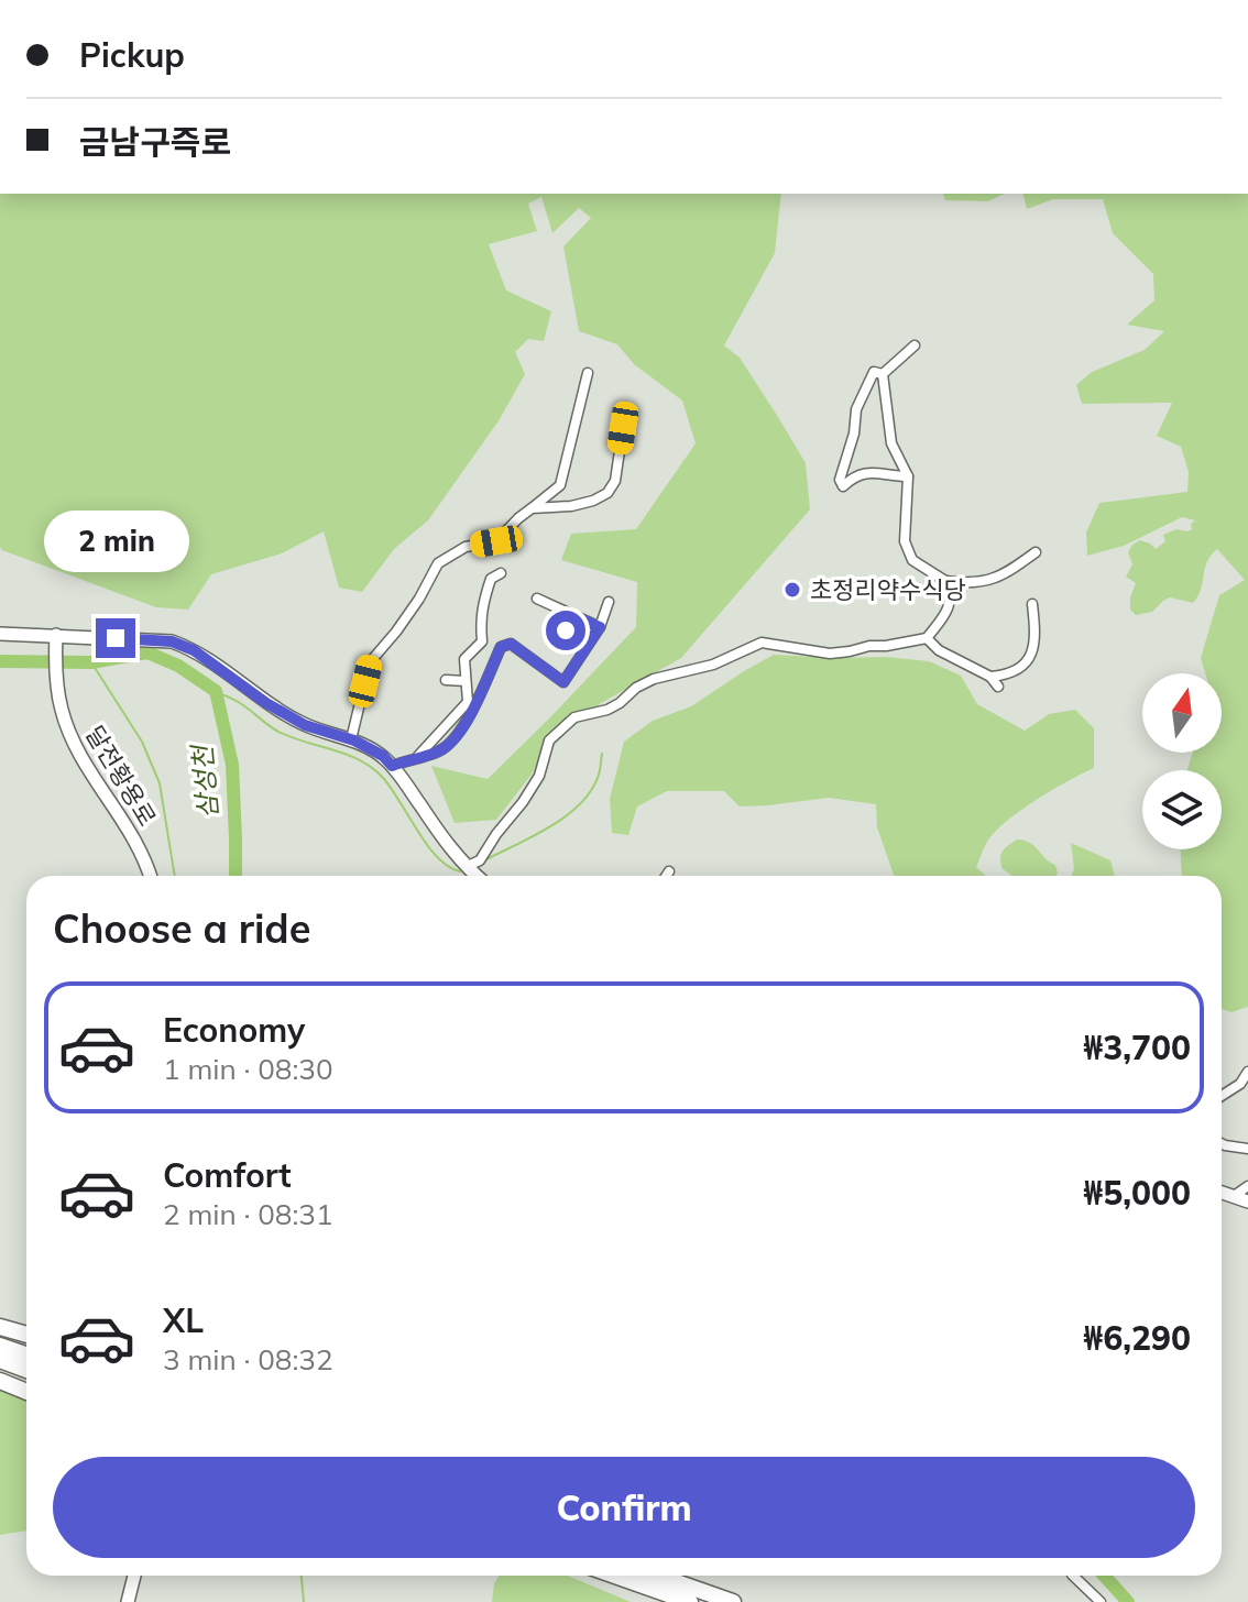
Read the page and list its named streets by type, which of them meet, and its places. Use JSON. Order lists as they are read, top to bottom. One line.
{"streets":{"main road":["달전황용로"]},"water":["삼성천"],"places":["초정리약수식당"],"north":"top","page":{"banner":["Pickup","금남구즉로"],"bubble":"2 min","heading":"Choose a ride","list":[{"name":"Economy","note":"1 min · 08:30","value":"₩3,700"},{"name":"Comfort","note":"2 min · 08:31","value":"₩5,000"},{"name":"XL","note":"3 min · 08:32","value":"₩6,290"}],"buttons":"Confirm"}}
